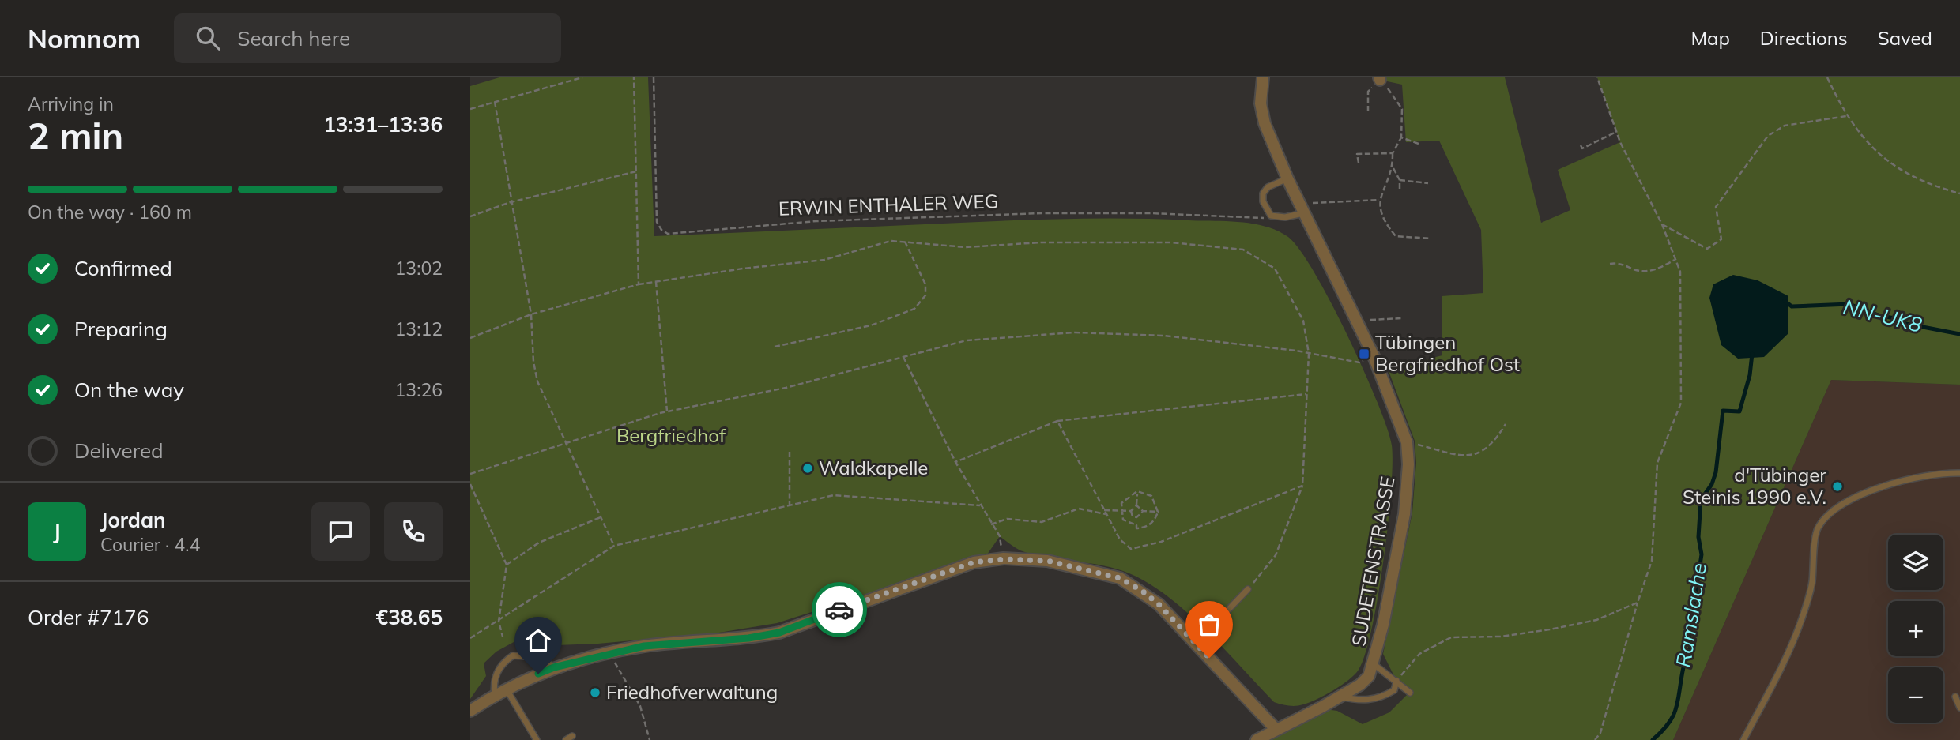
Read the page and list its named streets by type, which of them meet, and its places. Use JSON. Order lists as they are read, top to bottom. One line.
{"streets":{"street":["SUDETENSTRASSE"],"path":["ERWIN ENTHALER WEG"]},"crossings":[["ERWIN ENTHALER WEG","SUDETENSTRASSE"]],"water":["NN-UK8","Ramslache"],"parks":["Bergfriedhof"],"places":{"transit":["Tübingen Bergfriedhof Ost"],"other":["Waldkapelle","d'Tübinger Steinis 1990 e.V.","Friedhofverwaltung"]},"page":{"header":"Nomnom","search":"Search here","nav":["Map","Directions","Saved"],"heading":["2 min","Arriving in","13:31–13:36"],"panel":["Jordan","Courier · 4.4","Order #7176","€38.65"],"bar":"On the way · 160 m","list":[["Confirmed","13:02"],["Preparing","13:12"],["On the way","13:26"],"Delivered"],"round":"J","map_buttons":["+","−"]}}
